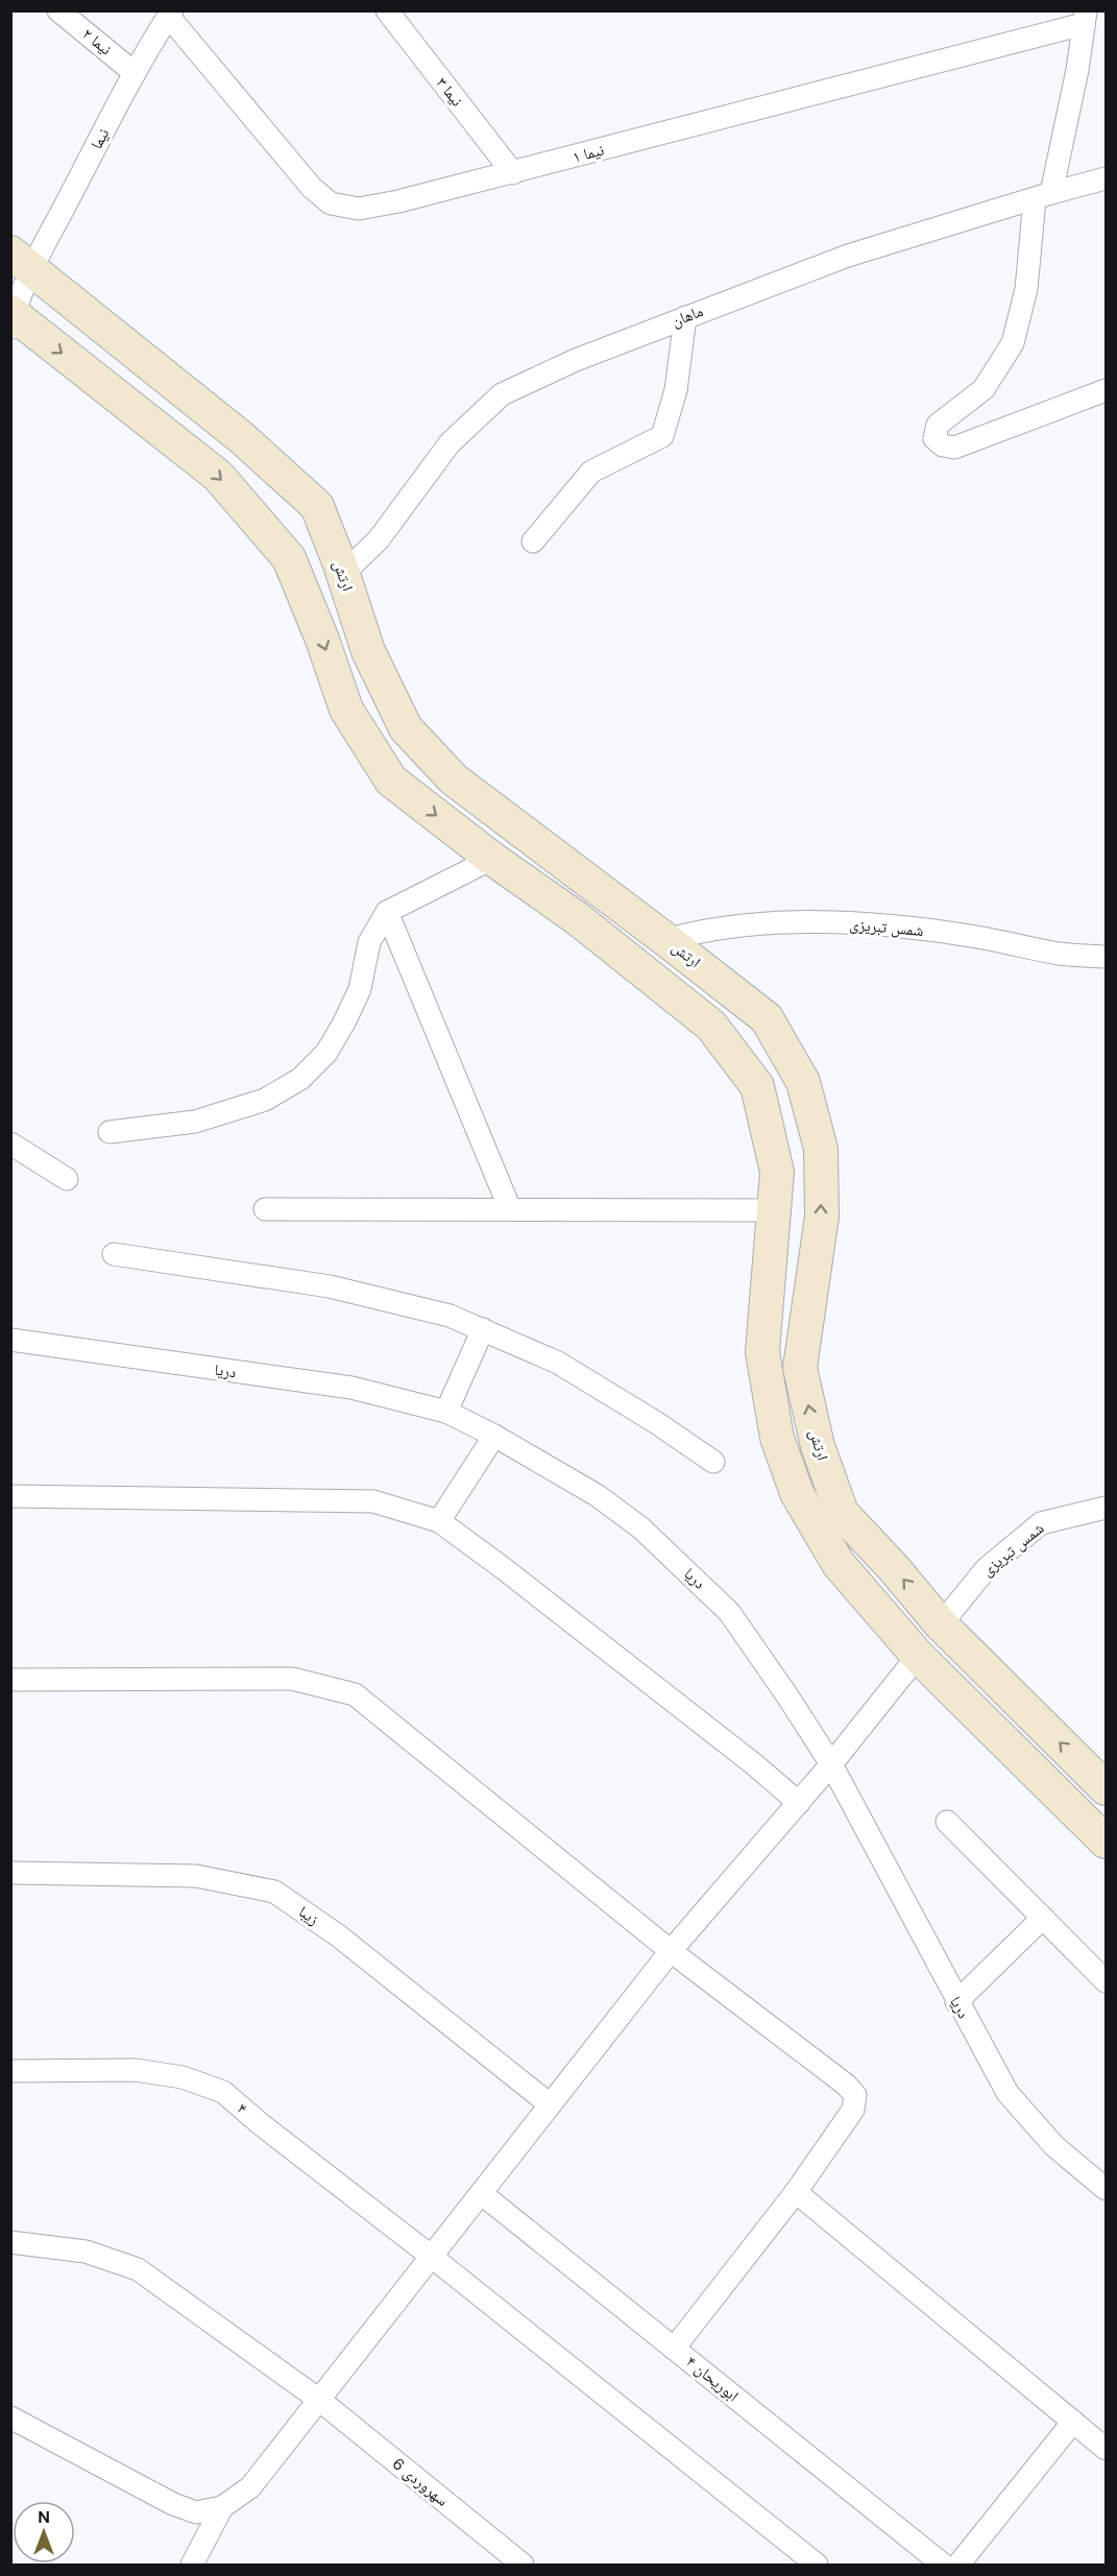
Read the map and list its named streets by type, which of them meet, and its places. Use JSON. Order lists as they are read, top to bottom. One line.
{"streets":{"main road":["ارتش"],"street":["نیما ۲","نیما ۳","نیما","نیما ۱","ماهان","شمس تبریزی","دریا","زیبا","۴","ابوریحان ۴","سهروردی 6"]},"crossings":[["نیما ۲","نیما"],["نیما ۳","نیما ۱"],["نیما","نیما ۱"],["نیما","ارتش"],["ماهان","ارتش"],["ارتش","شمس تبریزی"]],"north":"top"}
